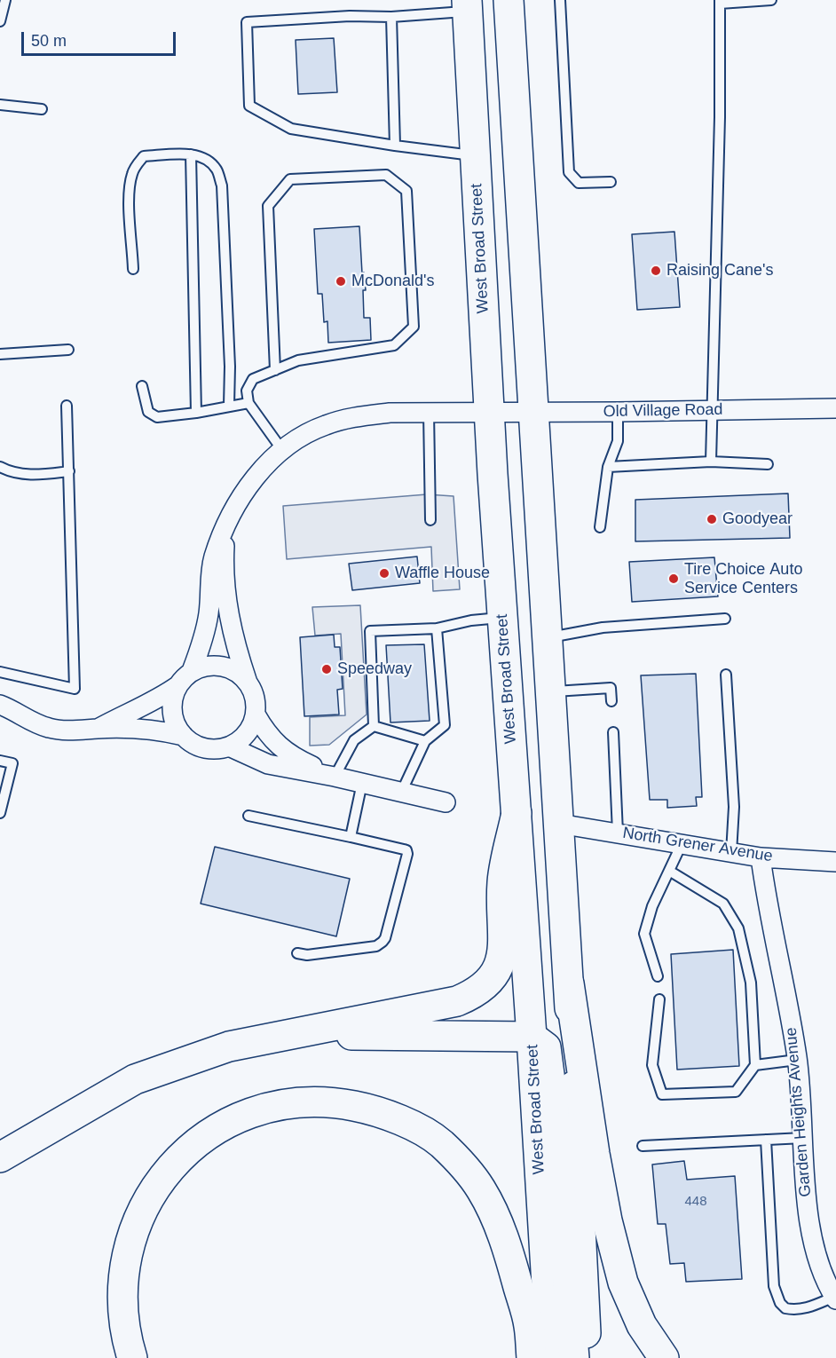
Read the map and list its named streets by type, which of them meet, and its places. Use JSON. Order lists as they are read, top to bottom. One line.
{"streets":{"main road":["West Broad Street"],"street":["Old Village Road","North Grener Avenue","Garden Heights Avenue"]},"crossings":[["West Broad Street","Old Village Road"],["North Grener Avenue","Garden Heights Avenue"]],"places":["Raising Cane's","McDonald's","Goodyear","Waffle House","Tire Choice Auto Service Centers","Speedway"],"house_numbers":["448"],"scale_bar":"50 m"}
